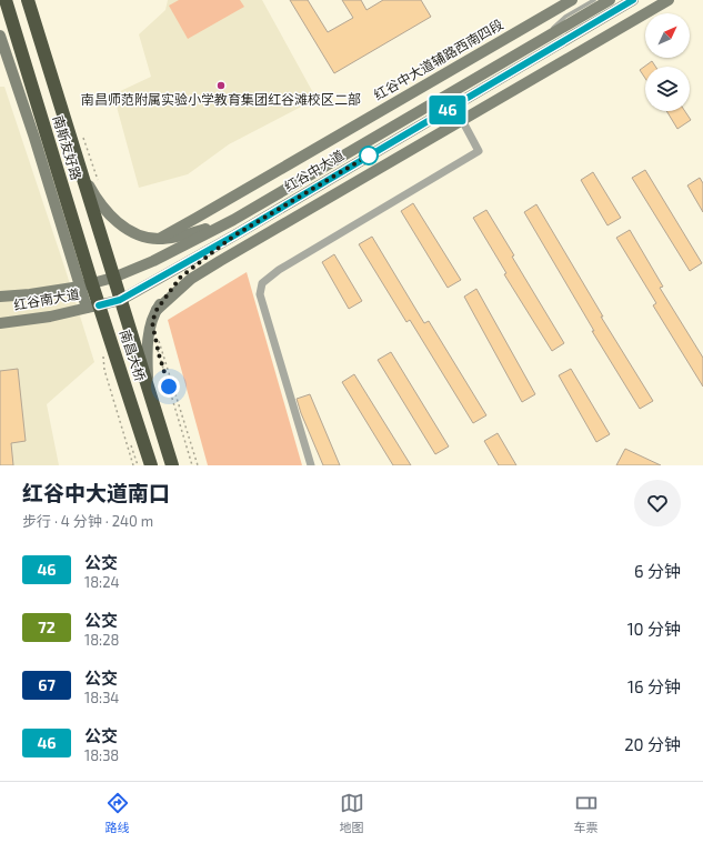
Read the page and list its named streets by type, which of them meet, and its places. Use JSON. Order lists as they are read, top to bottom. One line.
{"streets":{"highway":["南斯友好路","南昌大桥"],"main road":["红谷中大道辅路西南四段","红谷中大道","红谷南大道"]},"crossings":[["南斯友好路","红谷中大道"],["南斯友好路","红谷南大道"],["南斯友好路","南昌大桥"],["红谷中大道","红谷南大道"],["红谷中大道","南昌大桥"],["红谷南大道","南昌大桥"]],"places":["南昌师范附属实验小学教育集团红谷滩校区二部"],"lines":["bus line 46"],"north":"top right","page":{"on_map":"46","heading":["红谷中大道南口","步行 · 4 分钟 · 240 m"],"list":[{"mark":"46","name":"公交","note":"18:24","value":"6 分钟"},{"mark":"72","name":"公交","note":"18:28","value":"10 分钟"},{"mark":"67","name":"公交","note":"18:34","value":"16 分钟"},{"mark":"46","name":"公交","note":"18:38","value":"20 分钟"}],"tabs":["路线","地图","车票"]}}
